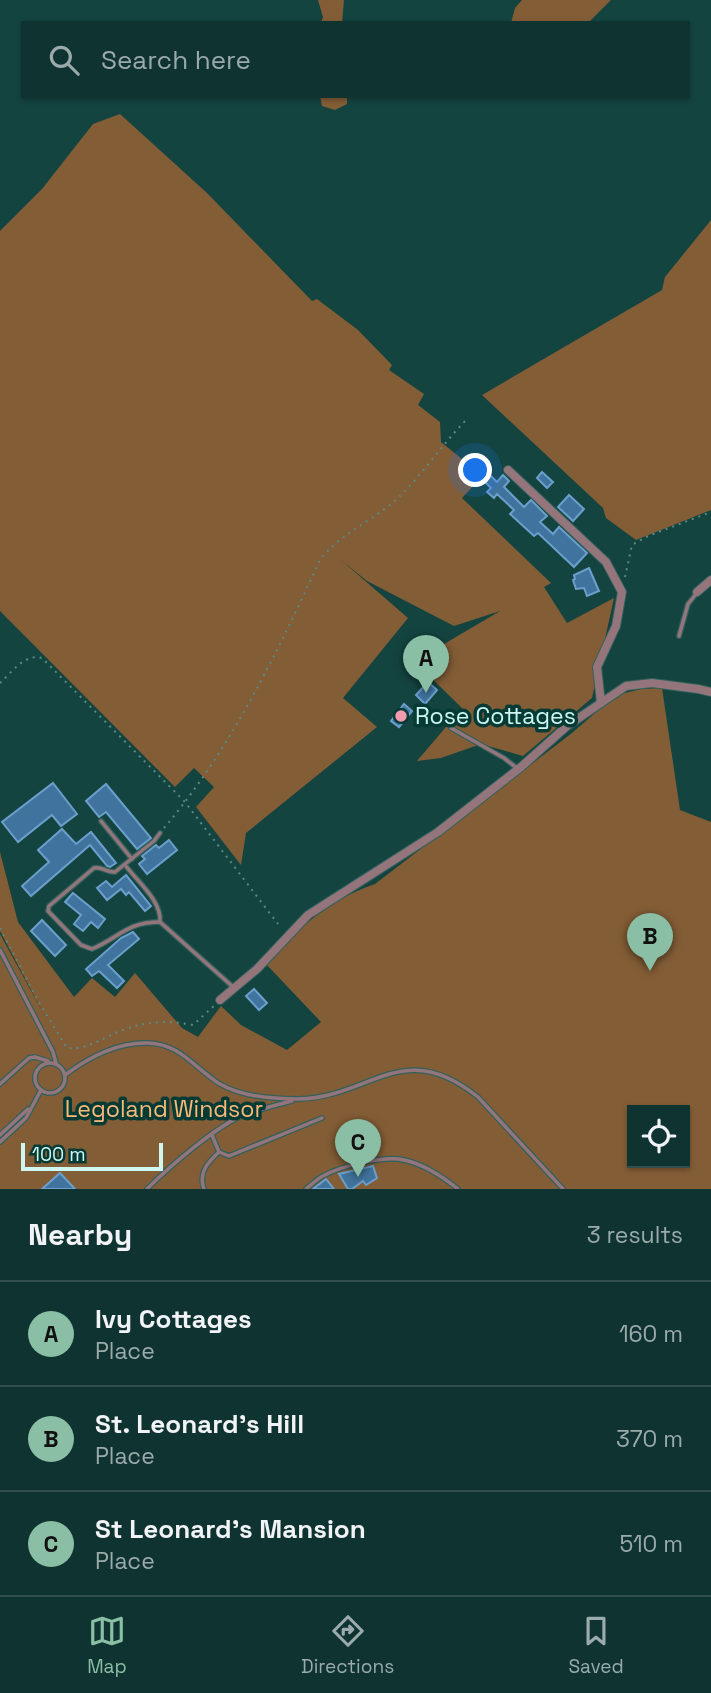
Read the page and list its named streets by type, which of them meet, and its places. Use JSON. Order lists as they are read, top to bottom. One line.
{"parks":["Legoland Windsor"],"places":["Rose Cottages"],"scale_bar":"100 m","page":{"search":"Search here","pins":["A","B","C"],"scale":"100 m","heading":["Nearby","3 results"],"list":[{"mark":"A","name":"Ivy Cottages","note":"Place","value":"160 m"},{"mark":"B","name":"St. Leonard's Hill","note":"Place","value":"370 m"},{"mark":"C","name":"St Leonard's Mansion","note":"Place","value":"510 m"}],"nav":["Map","Directions","Saved"]}}
